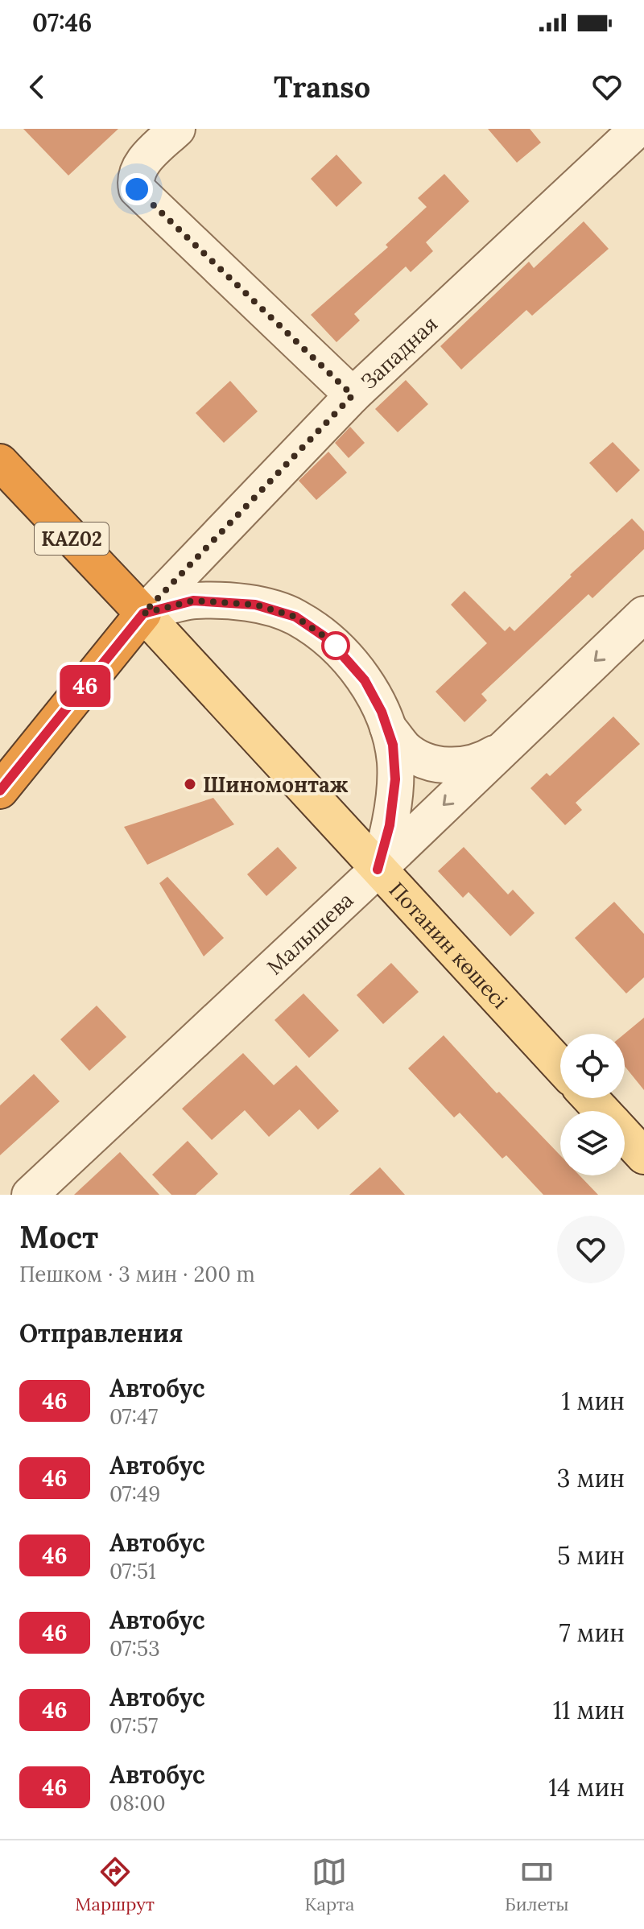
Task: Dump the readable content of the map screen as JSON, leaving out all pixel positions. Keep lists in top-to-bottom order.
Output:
{
  "streets": {
    "highway": ["KAZ02"],
    "main road": ["Потанин көшесі"],
    "street": ["Западная", "Малышева"]
  },
  "crossings": [
    ["Западная", "KAZ02"],
    ["Западная", "Потанин көшесі"],
    ["KAZ02", "Потанин көшесі"],
    ["Малышева", "Потанин көшесі"]
  ],
  "one_way": ["Малышева"],
  "places": ["Шиномонтаж"],
  "lines": ["bus line 46"],
  "page": {
    "status": "07:46",
    "header": "Transo",
    "on_map": "46",
    "heading": [
      ["Мост", "Пешком · 3 мин · 200 m"],
      "Отправления"
    ],
    "list": [
      {
        "mark": "46",
        "name": "Автобус",
        "note": "07:47",
        "value": "1 мин"
      },
      {
        "mark": "46",
        "name": "Автобус",
        "note": "07:49",
        "value": "3 мин"
      },
      {
        "mark": "46",
        "name": "Автобус",
        "note": "07:51",
        "value": "5 мин"
      },
      {
        "mark": "46",
        "name": "Автобус",
        "note": "07:53",
        "value": "7 мин"
      },
      {
        "mark": "46",
        "name": "Автобус",
        "note": "07:57",
        "value": "11 мин"
      },
      {
        "mark": "46",
        "name": "Автобус",
        "note": "08:00",
        "value": "14 мин"
      }
    ],
    "tabs": ["Маршрут", "Карта", "Билеты"]
  }
}
